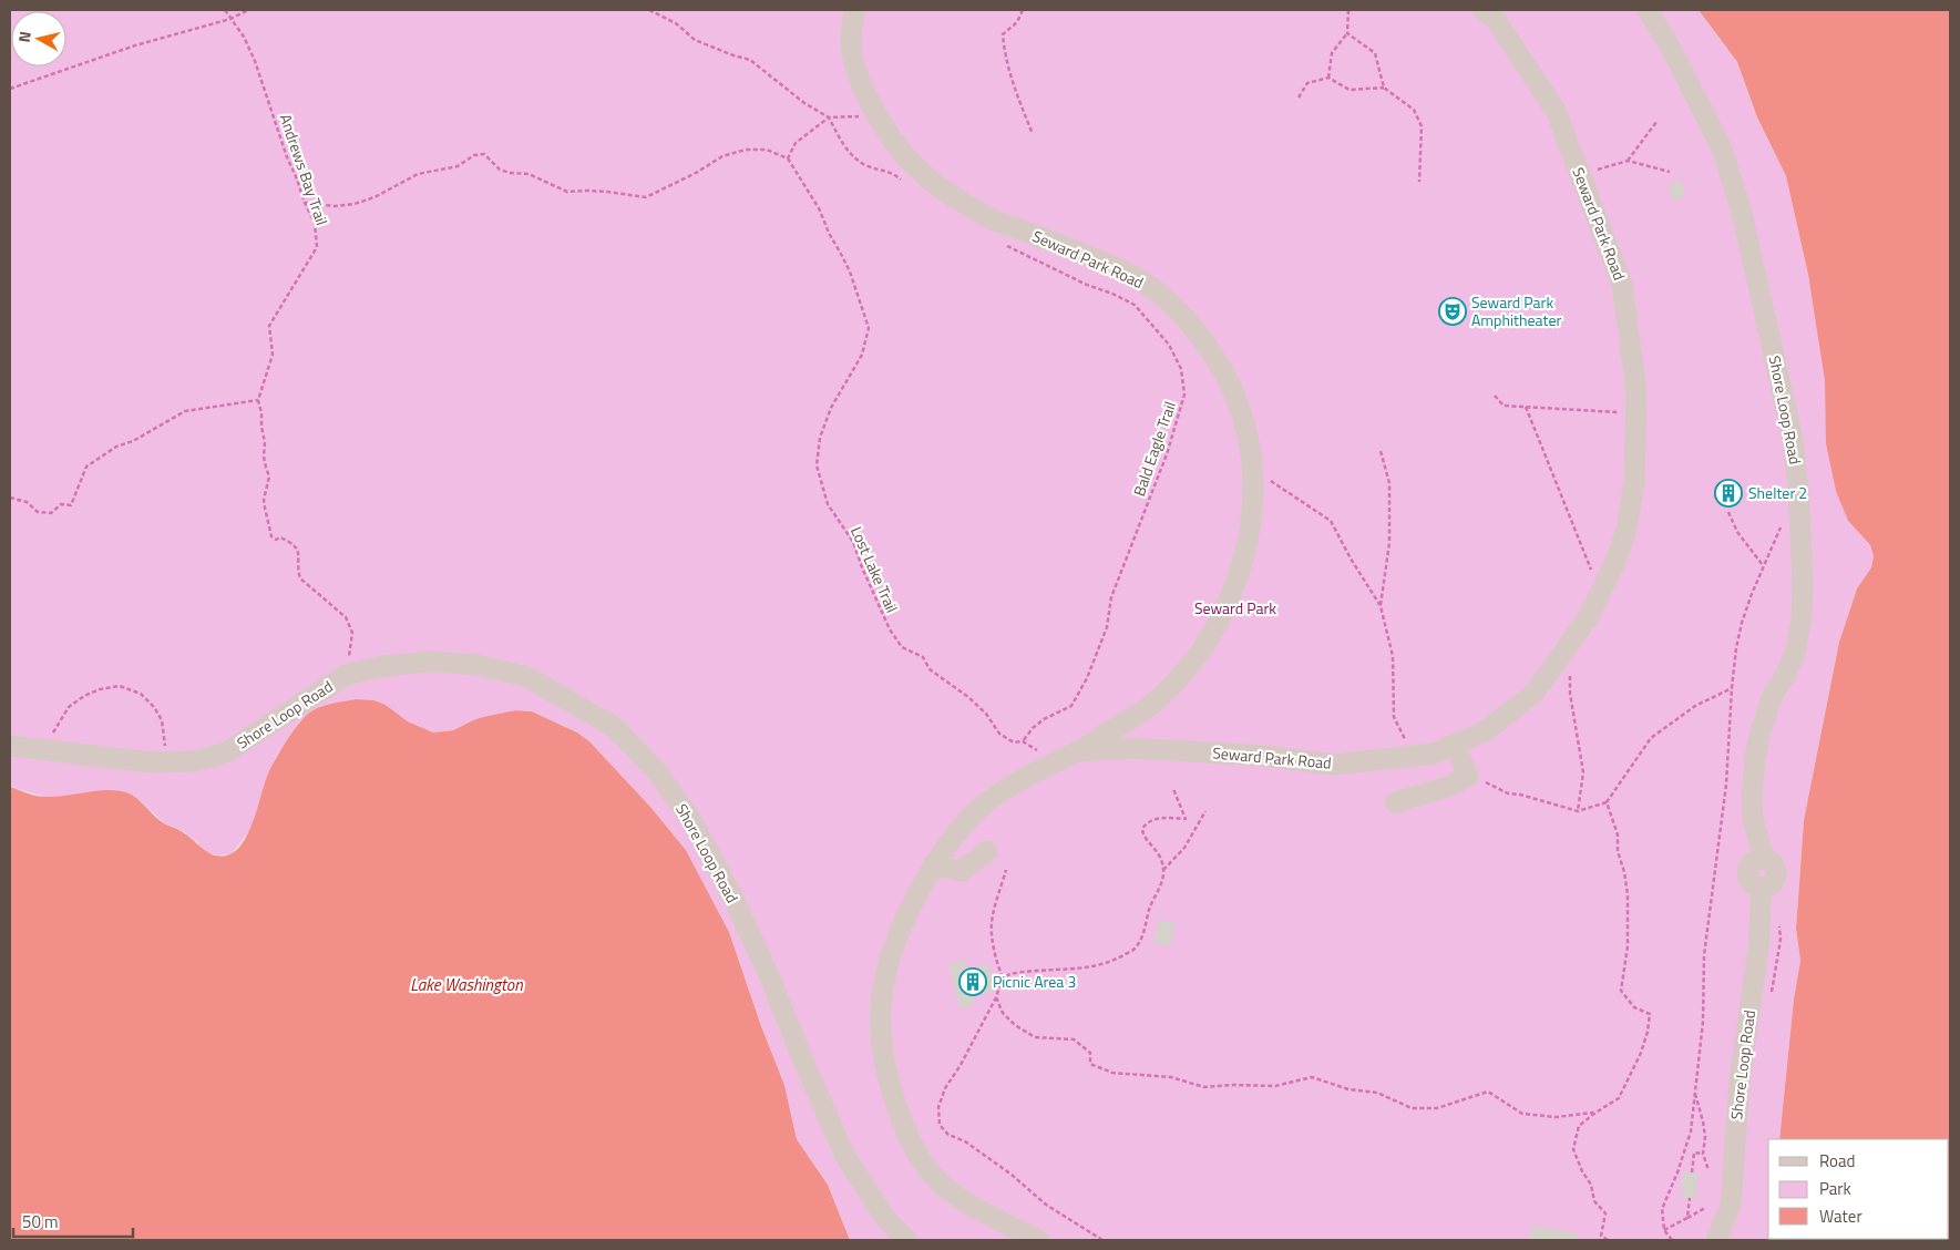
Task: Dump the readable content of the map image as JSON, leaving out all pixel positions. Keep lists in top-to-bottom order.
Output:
{
  "streets": {
    "street": ["Seward Park Road", "Shore Loop Road"],
    "path": ["Andrews Bay Trail", "Bald Eagle Trail", "Lost Lake Trail"]
  },
  "crossings": [
    ["Andrews Bay Trail", "Shore Loop Road"],
    ["Bald Eagle Trail", "Lost Lake Trail"]
  ],
  "water": ["Lake Washington"],
  "parks": ["Seward Park"],
  "places": {
    "theatre": ["Seward Park Amphitheater"],
    "building": ["Shelter 2", "Picnic Area 3"]
  },
  "legend": ["Road", "Park", "Water"],
  "scale_bar": "50 m",
  "north": "left"
}
